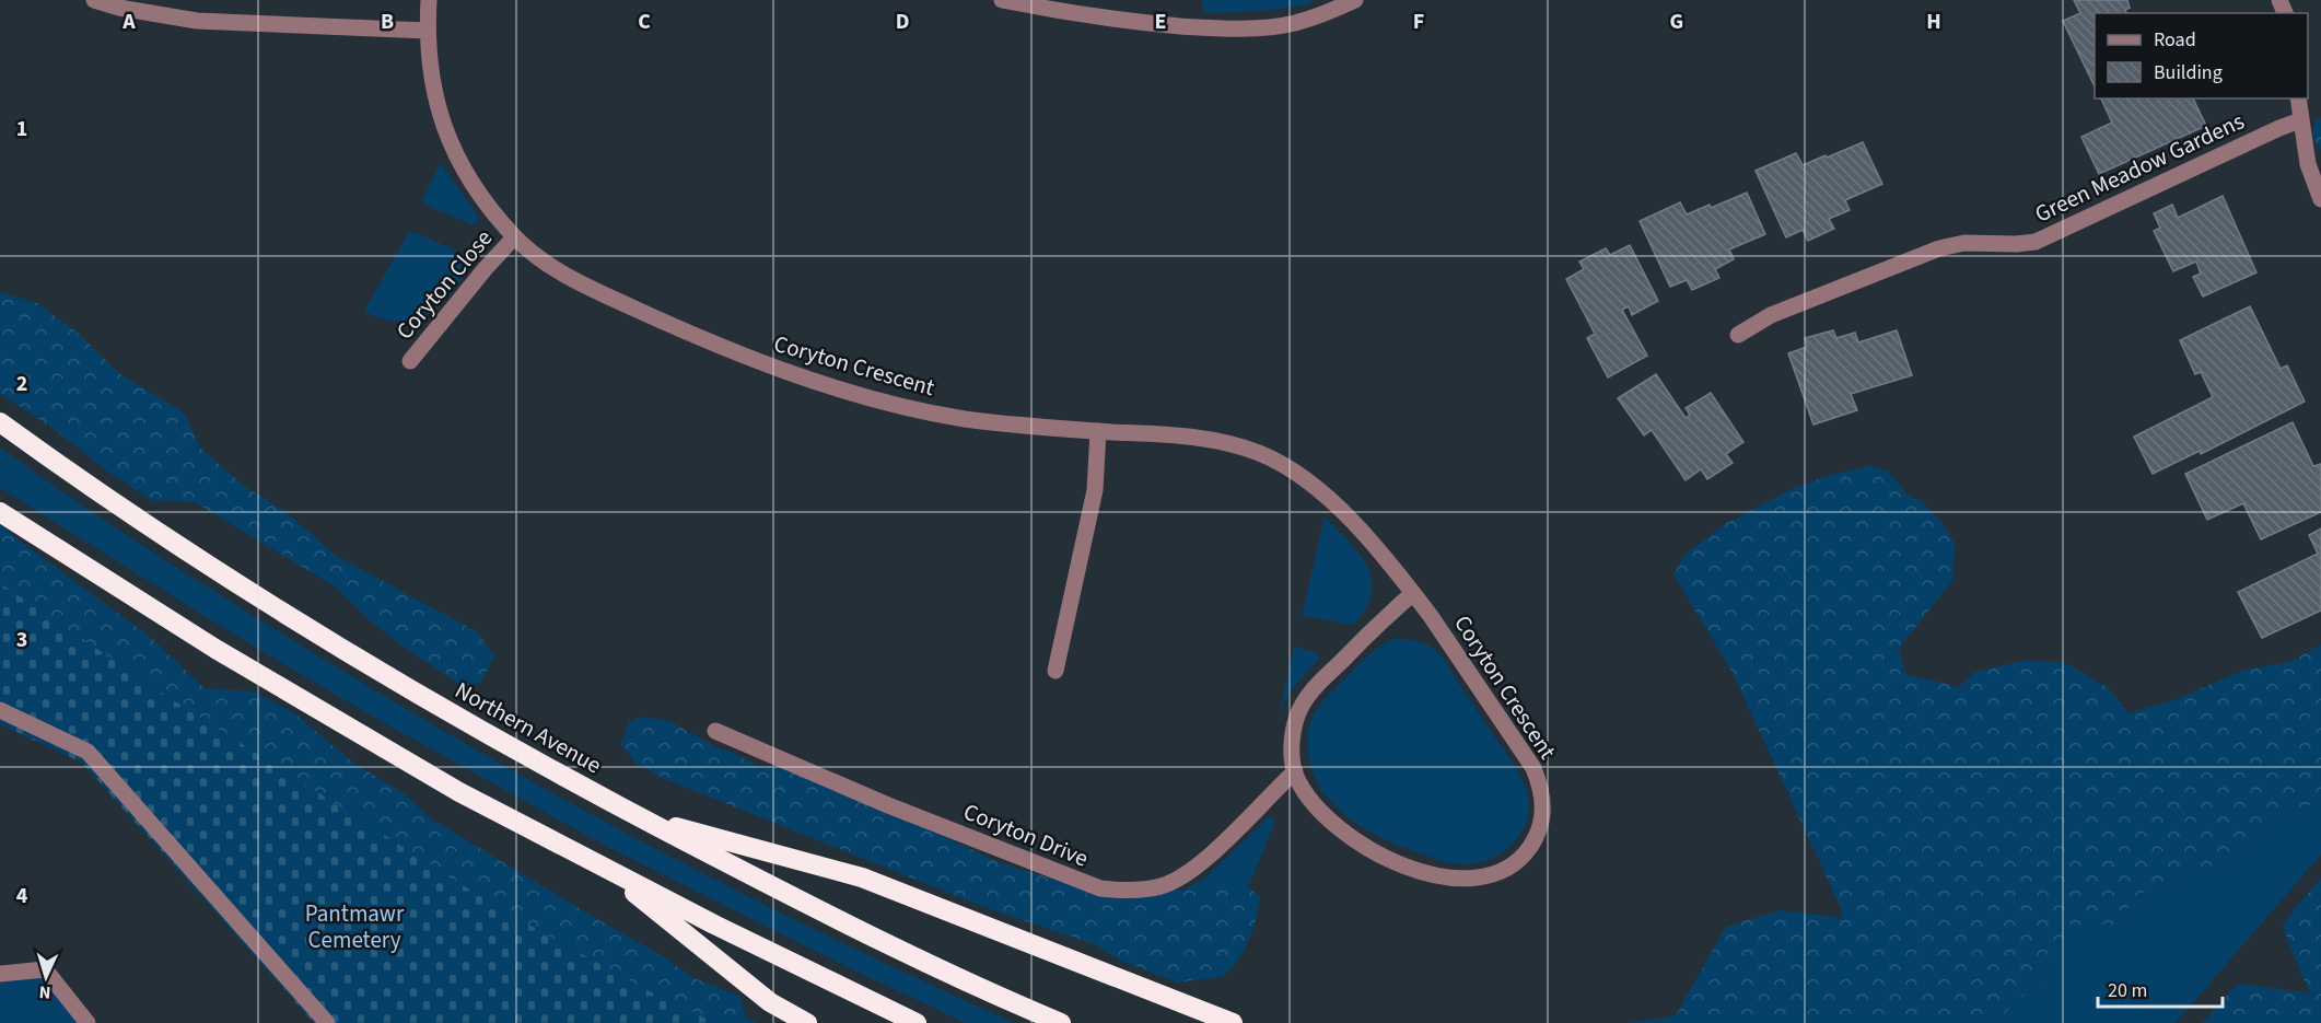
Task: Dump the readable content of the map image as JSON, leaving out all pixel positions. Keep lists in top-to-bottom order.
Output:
{
  "streets": {
    "highway": ["Northern Avenue"],
    "street": [
      "Green Meadow Gardens",
      "Coryton Close",
      "Coryton Crescent",
      "Coryton Drive"
    ]
  },
  "crossings": [
    ["Coryton Close", "Coryton Crescent"],
    ["Coryton Crescent", "Coryton Drive"]
  ],
  "parks": ["Pantmawr Cemetery"],
  "legend": ["Road", "Building"],
  "scale_bar": "20 m",
  "north": "bottom",
  "grid": {
    "columns": [
      "A",
      "B",
      "C",
      "D",
      "E",
      "F",
      "G",
      "H"
    ],
    "rows": [
      "1",
      "2",
      "3",
      "4"
    ]
  }
}
